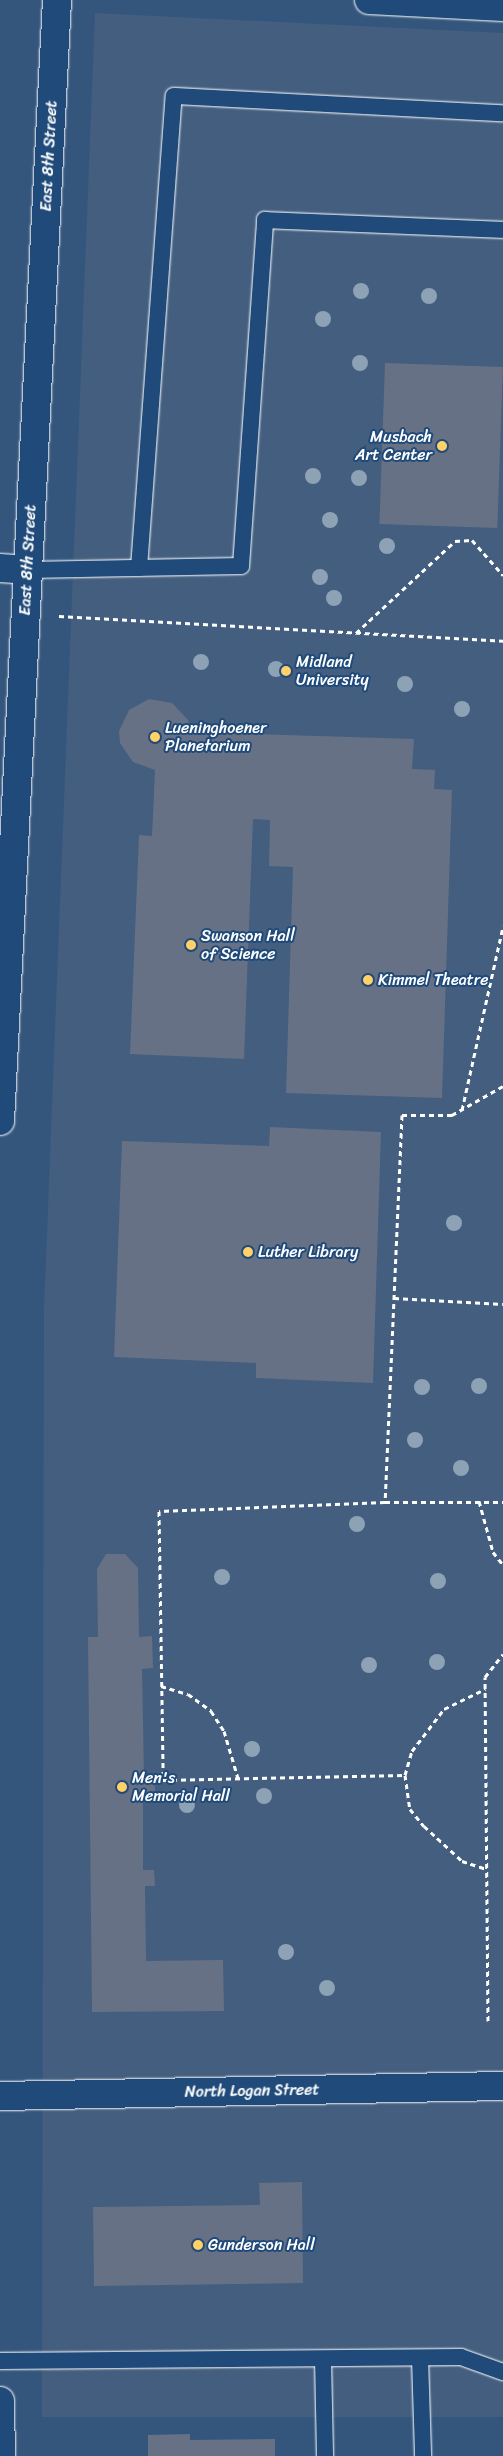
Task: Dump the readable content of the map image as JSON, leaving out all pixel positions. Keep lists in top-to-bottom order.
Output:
{
  "streets": {
    "street": ["East 8th Street", "North Logan Street"]
  },
  "places": [
    "Musbach Art Center",
    "Midland University",
    "Lueninghoener Planetarium",
    "Swanson Hall of Science",
    "Kimmel Theatre",
    "Luther Library",
    "Men's Memorial Hall",
    "Gunderson Hall"
  ]
}
